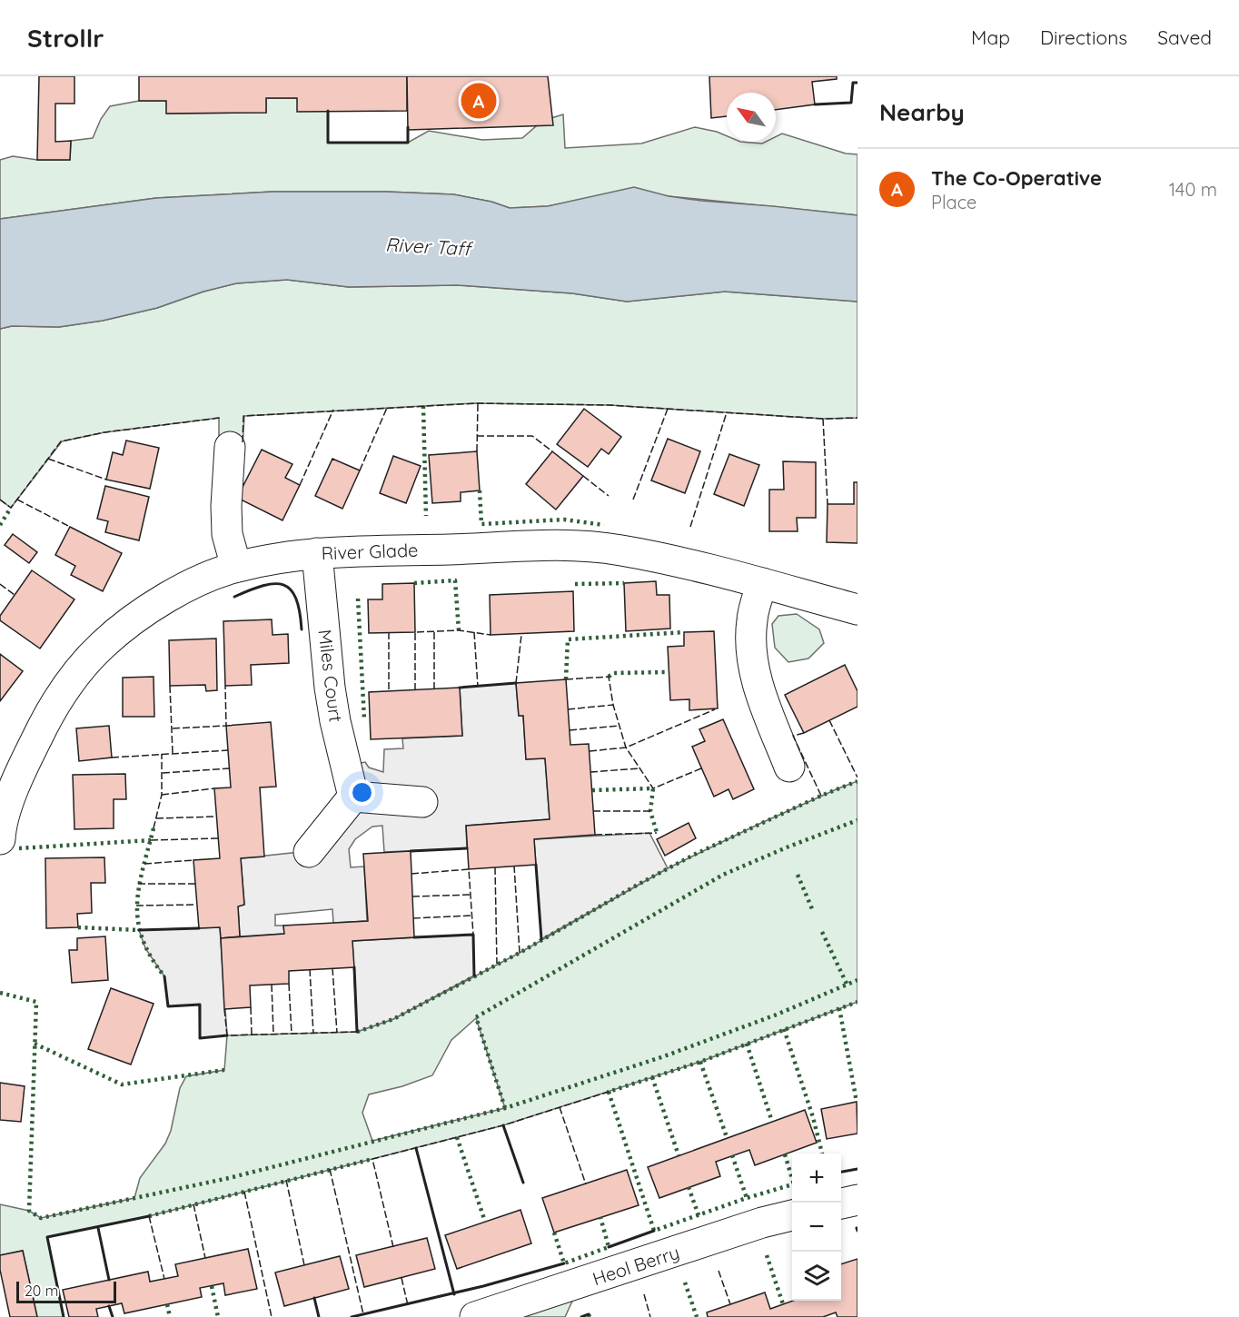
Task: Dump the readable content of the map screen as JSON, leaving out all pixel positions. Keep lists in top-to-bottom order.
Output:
{
  "streets": {
    "street": ["River Glade", "Miles Court", "Heol Berry"]
  },
  "crossings": [
    ["River Glade", "Miles Court"]
  ],
  "water": ["River Taff"],
  "scale_bar": "20 m",
  "north": "top left",
  "page": {
    "header": "Strollr",
    "nav": ["Map", "Directions", "Saved"],
    "heading": "Nearby",
    "pins": "A",
    "list": [
      {
        "mark": "A",
        "name": "The Co-Operative",
        "note": "Place",
        "value": "140 m"
      }
    ],
    "map_buttons": ["+", "−"],
    "scale": "20 m"
  }
}
